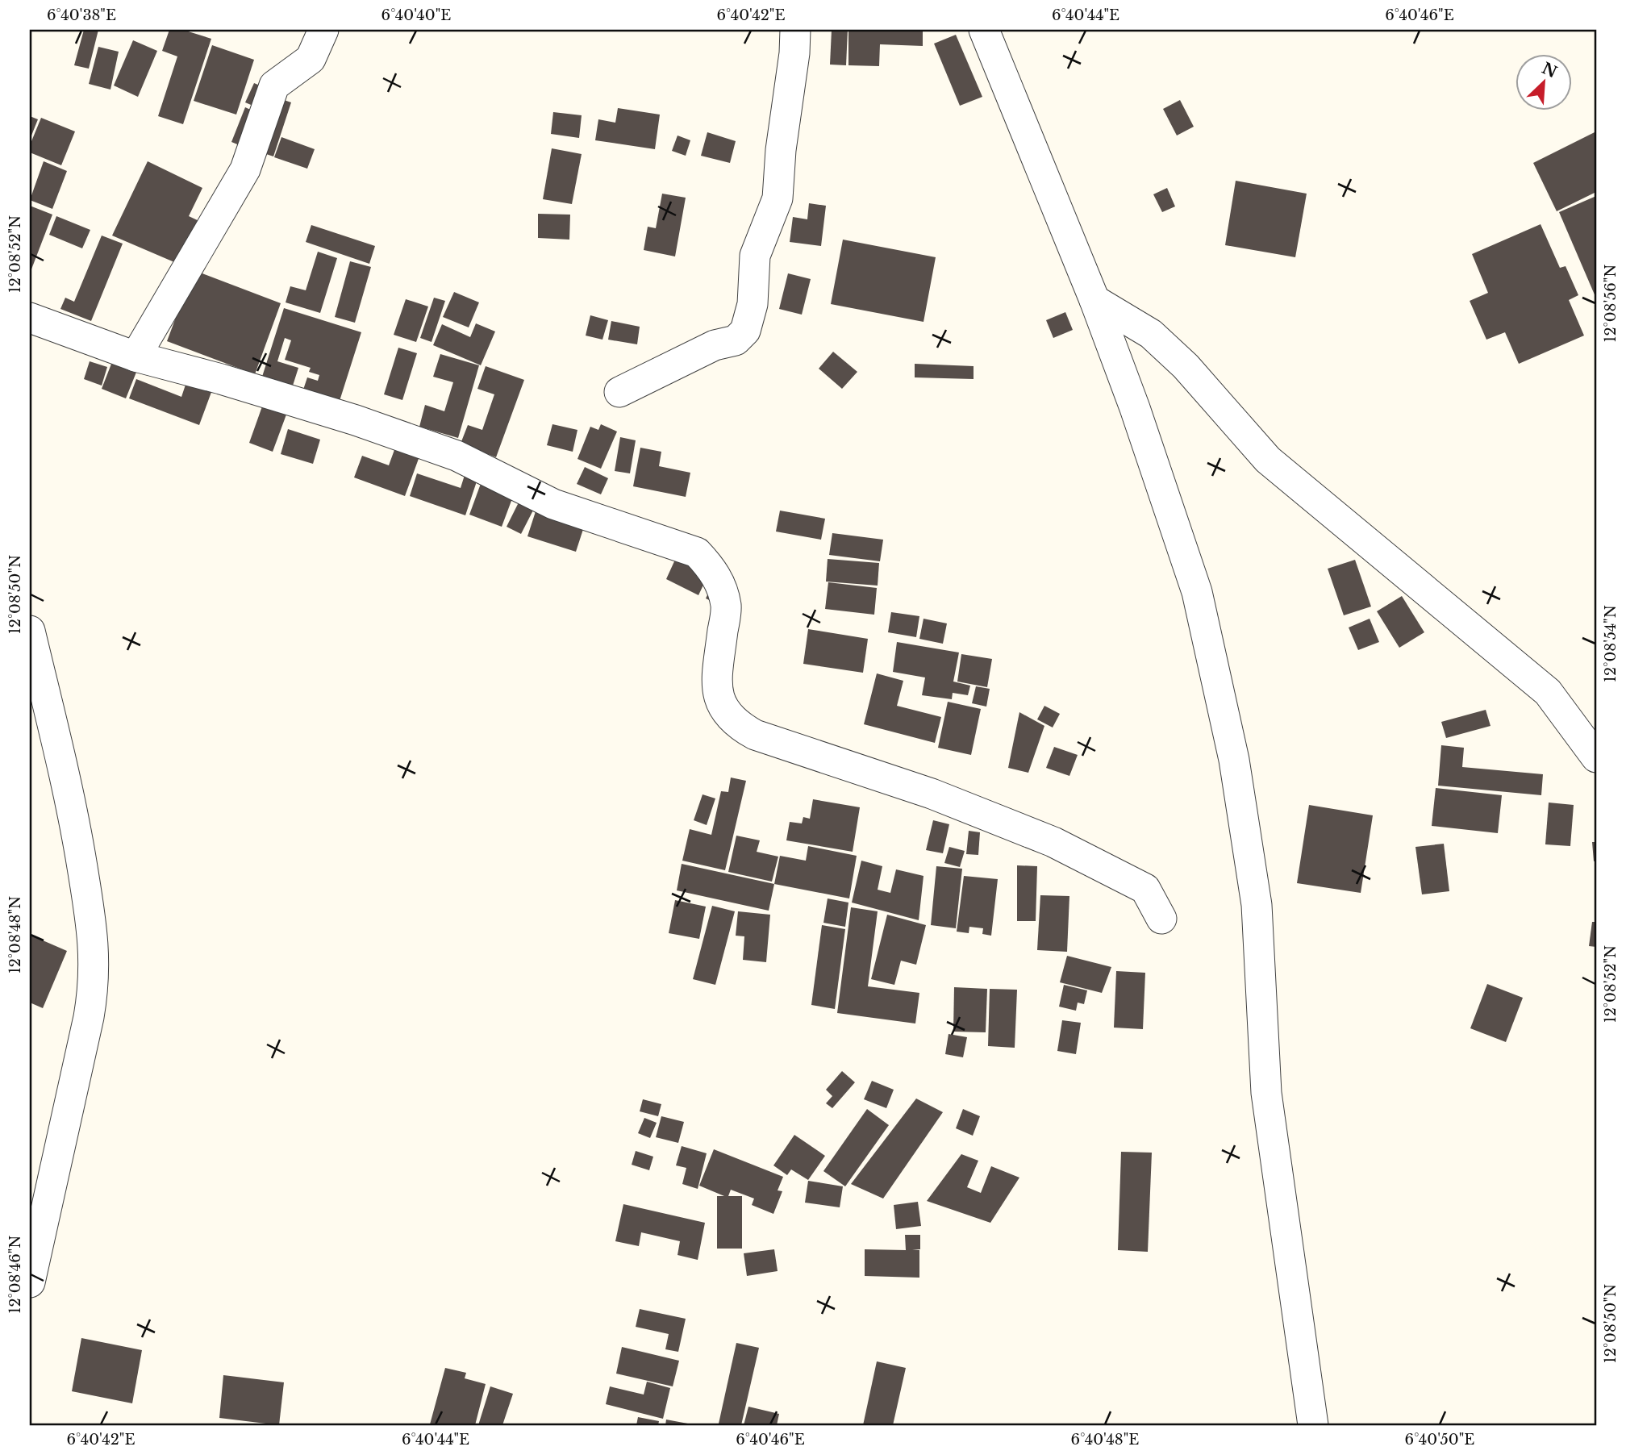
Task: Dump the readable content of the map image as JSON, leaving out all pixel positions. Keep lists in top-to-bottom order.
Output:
{
  "north": "top right",
  "coordinates": [
    "6°40'38\"E",
    "6°40'40\"E",
    "6°40'42\"E",
    "6°40'44\"E",
    "6°40'46\"E",
    "12°08'52\"N",
    "12°08'56\"N",
    "12°08'50\"N",
    "12°08'54\"N",
    "12°08'48\"N",
    "12°08'46\"N",
    "6°40'48\"E",
    "6°40'50\"E"
  ]
}
